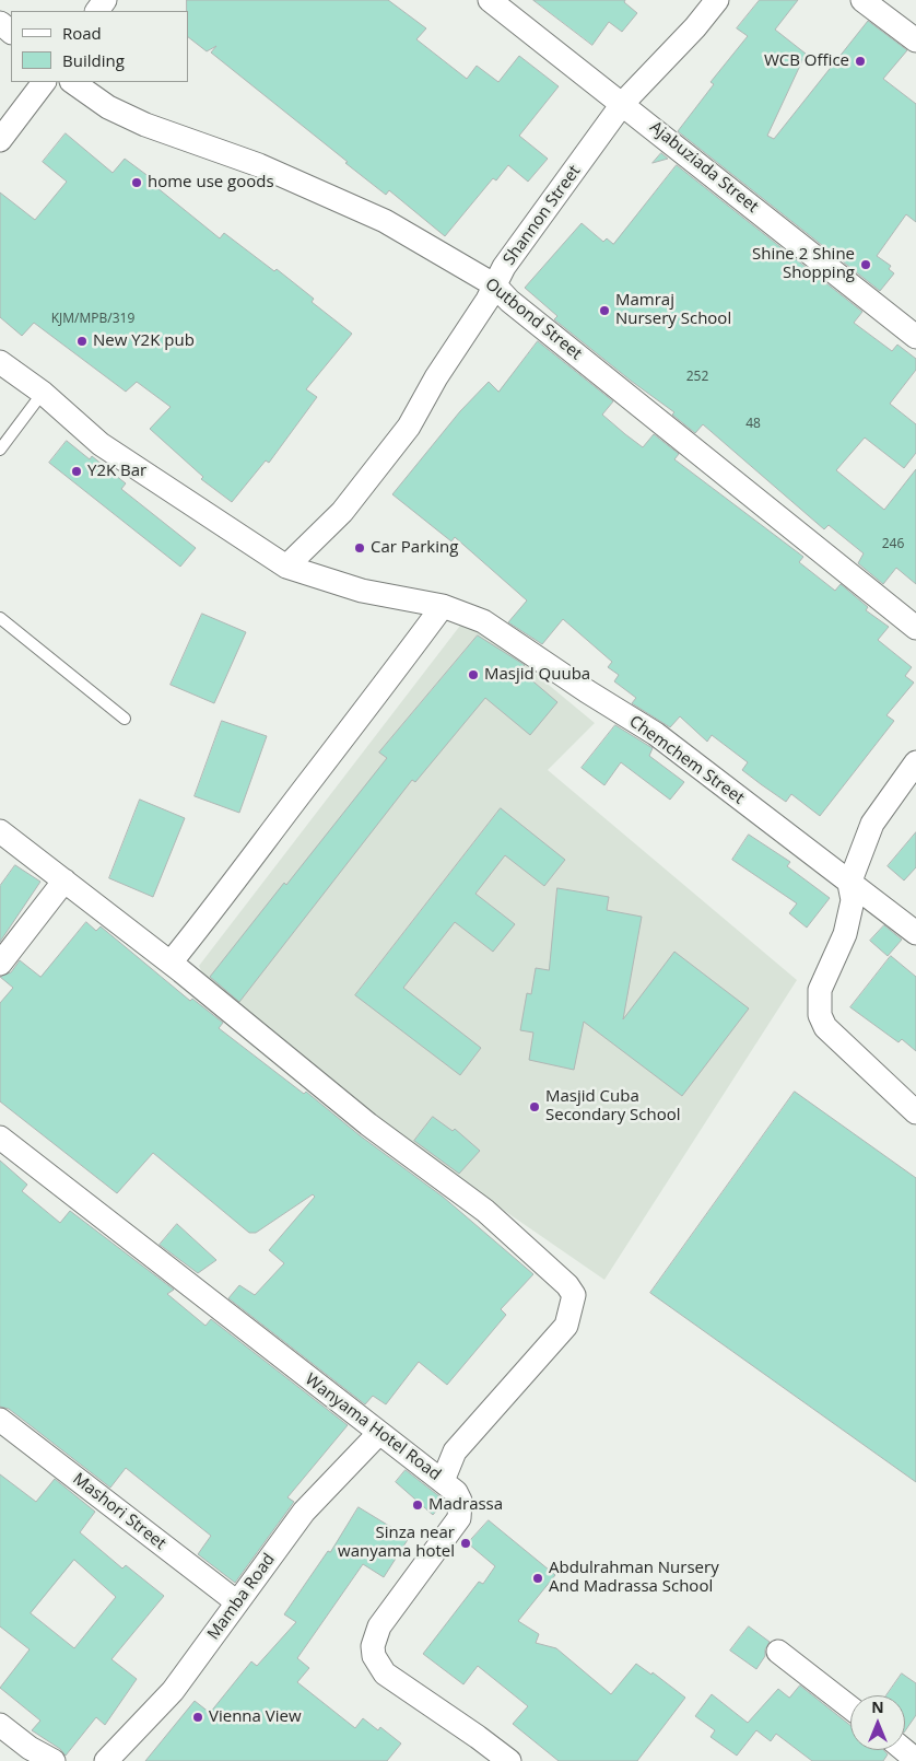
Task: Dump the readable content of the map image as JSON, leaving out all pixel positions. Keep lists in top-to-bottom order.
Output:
{
  "streets": {
    "street": [
      "Ajabuziada Street",
      "Shannon Street",
      "Outbond Street",
      "Chemchem Street",
      "Wanyama Hotel Road",
      "Mashori Street",
      "Mamba Road"
    ]
  },
  "crossings": [
    ["Ajabuziada Street", "Shannon Street"],
    ["Shannon Street", "Outbond Street"],
    ["Shannon Street", "Chemchem Street"],
    ["Wanyama Hotel Road", "Mamba Road"],
    ["Mashori Street", "Mamba Road"]
  ],
  "places": [
    "WCB Office",
    "home use goods",
    "Shine 2 Shine Shopping",
    "Mamraj Nursery School",
    "New Y2K pub",
    "Y2K Bar",
    "Car Parking",
    "Masjid Quuba",
    "Masjid Cuba Secondary School",
    "Madrassa",
    "Sinza near wanyama hotel",
    "Abdulrahman Nursery And Madrassa School",
    "Vienna View"
  ],
  "house_numbers": [
    "KJM/MPB/319",
    "252",
    "48",
    "246"
  ],
  "legend": ["Road", "Building"],
  "north": "top"
}
